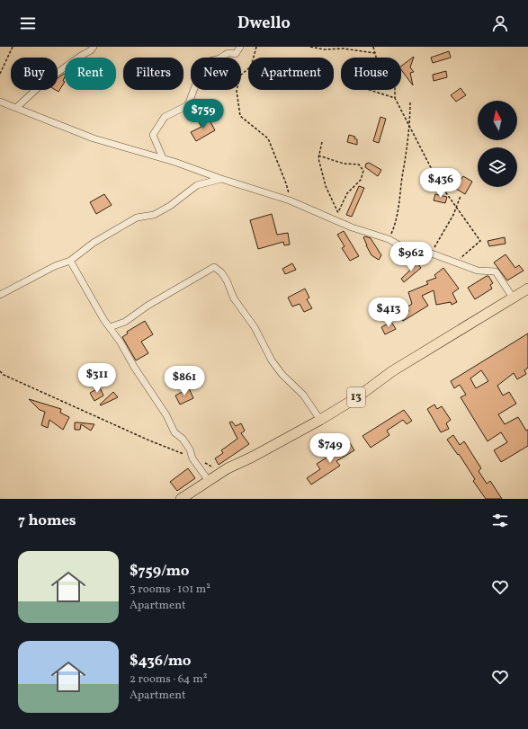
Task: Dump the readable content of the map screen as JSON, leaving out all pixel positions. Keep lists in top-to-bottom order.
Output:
{
  "streets": {
    "main road": ["13"]
  },
  "north": "top",
  "page": {
    "header": "Dwello",
    "chip": [
      "Buy",
      "Rent",
      "Filters",
      "New",
      "Apartment",
      "House"
    ],
    "price": [
      "$759",
      "$436",
      "$962",
      "$413",
      "$311",
      "$861",
      "$749"
    ],
    "heading": "7 homes",
    "list": [
      {
        "name": "$759/mo",
        "note": "3 rooms · 101 m² · Apartment"
      },
      {
        "name": "$436/mo",
        "note": "2 rooms · 64 m² · Apartment"
      }
    ]
  }
}
